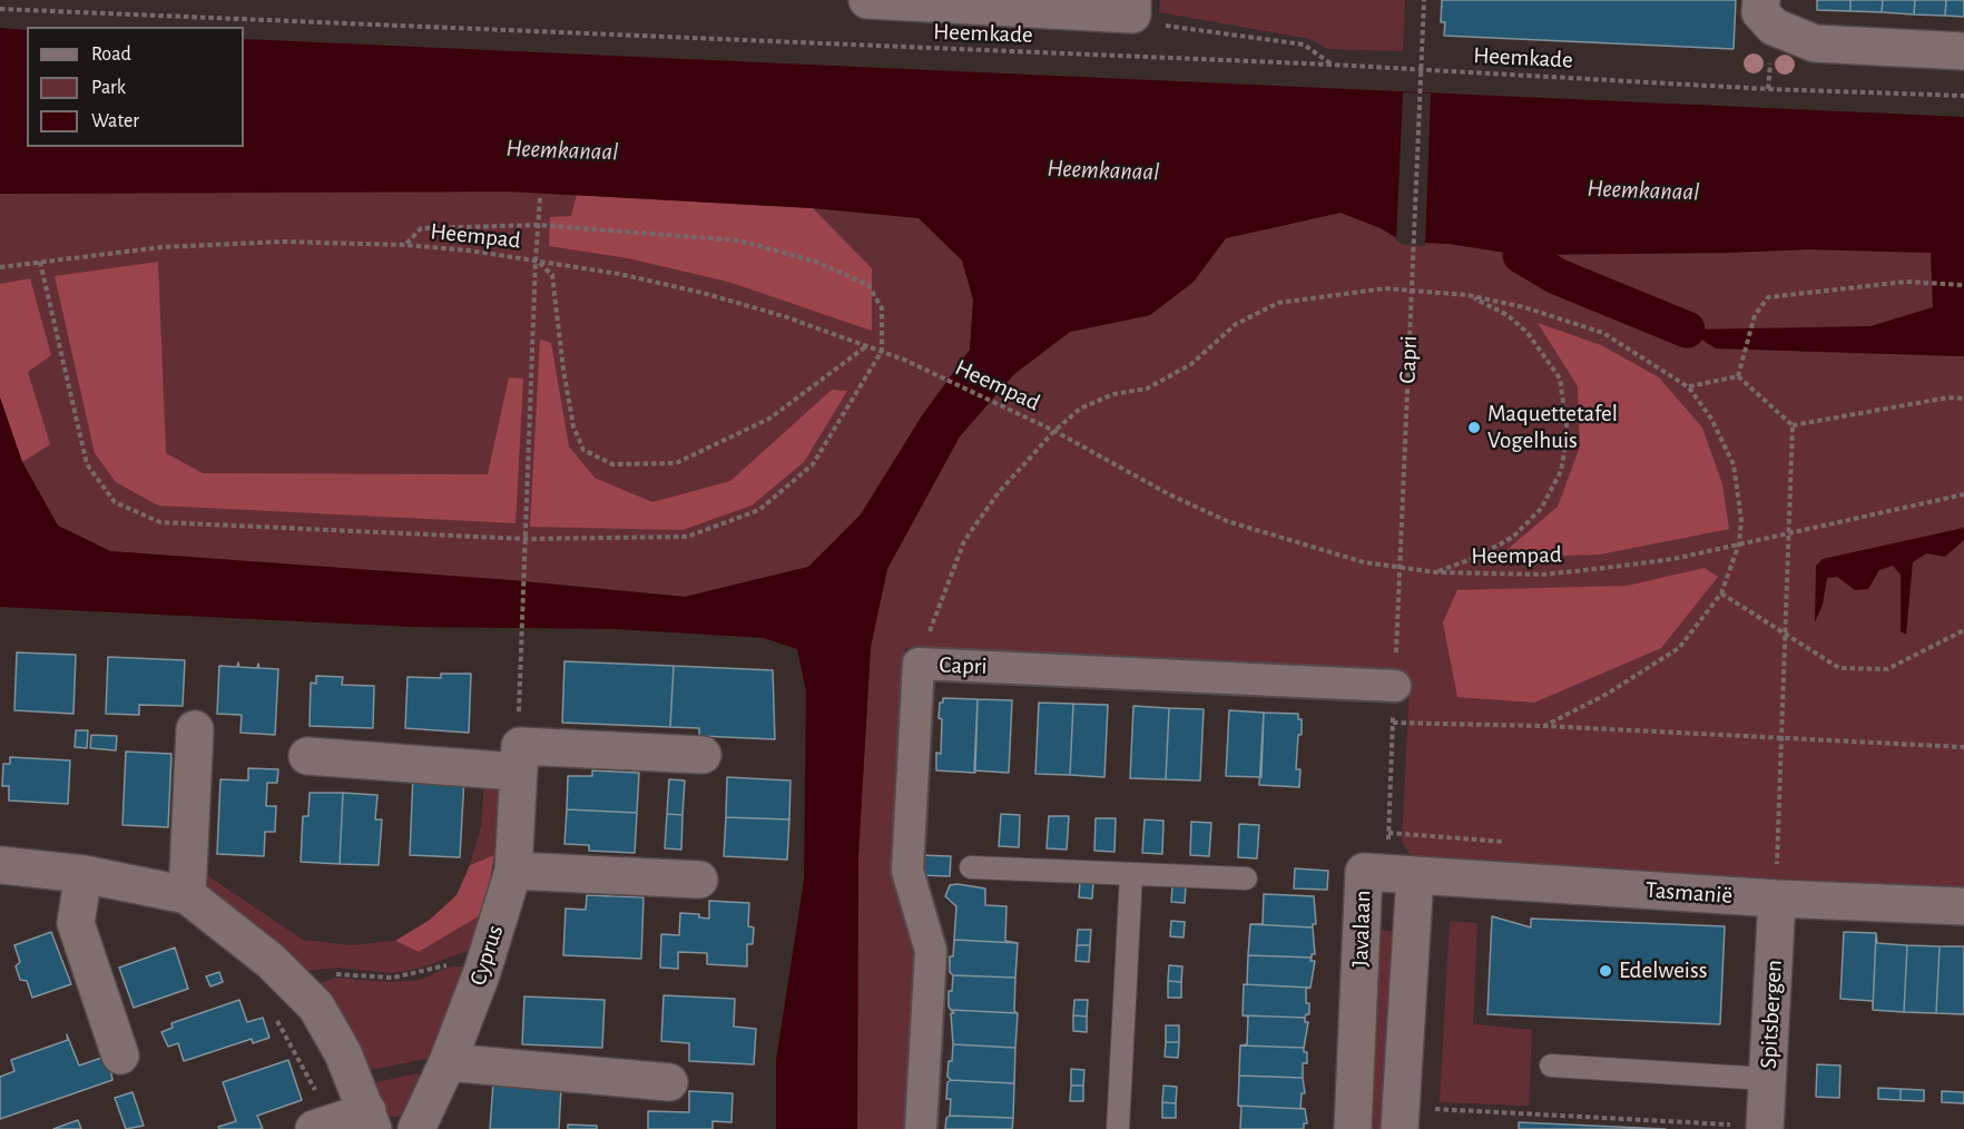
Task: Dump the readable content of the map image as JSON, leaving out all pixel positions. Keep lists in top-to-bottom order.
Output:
{
  "streets": {
    "street": [
      "Capri",
      "Tasmanië",
      "Javalaan",
      "Cyprus",
      "Spitsbergen"
    ],
    "path": ["Heemkade", "Heempad"]
  },
  "crossings": [
    ["Heemkade", "Capri"],
    ["Heempad", "Capri"],
    ["Tasmanië", "Javalaan"],
    ["Tasmanië", "Spitsbergen"]
  ],
  "water": ["Heemkanaal"],
  "places": ["Maquettetafel Vogelhuis", "Edelweiss"],
  "legend": ["Road", "Park", "Water"]
}
